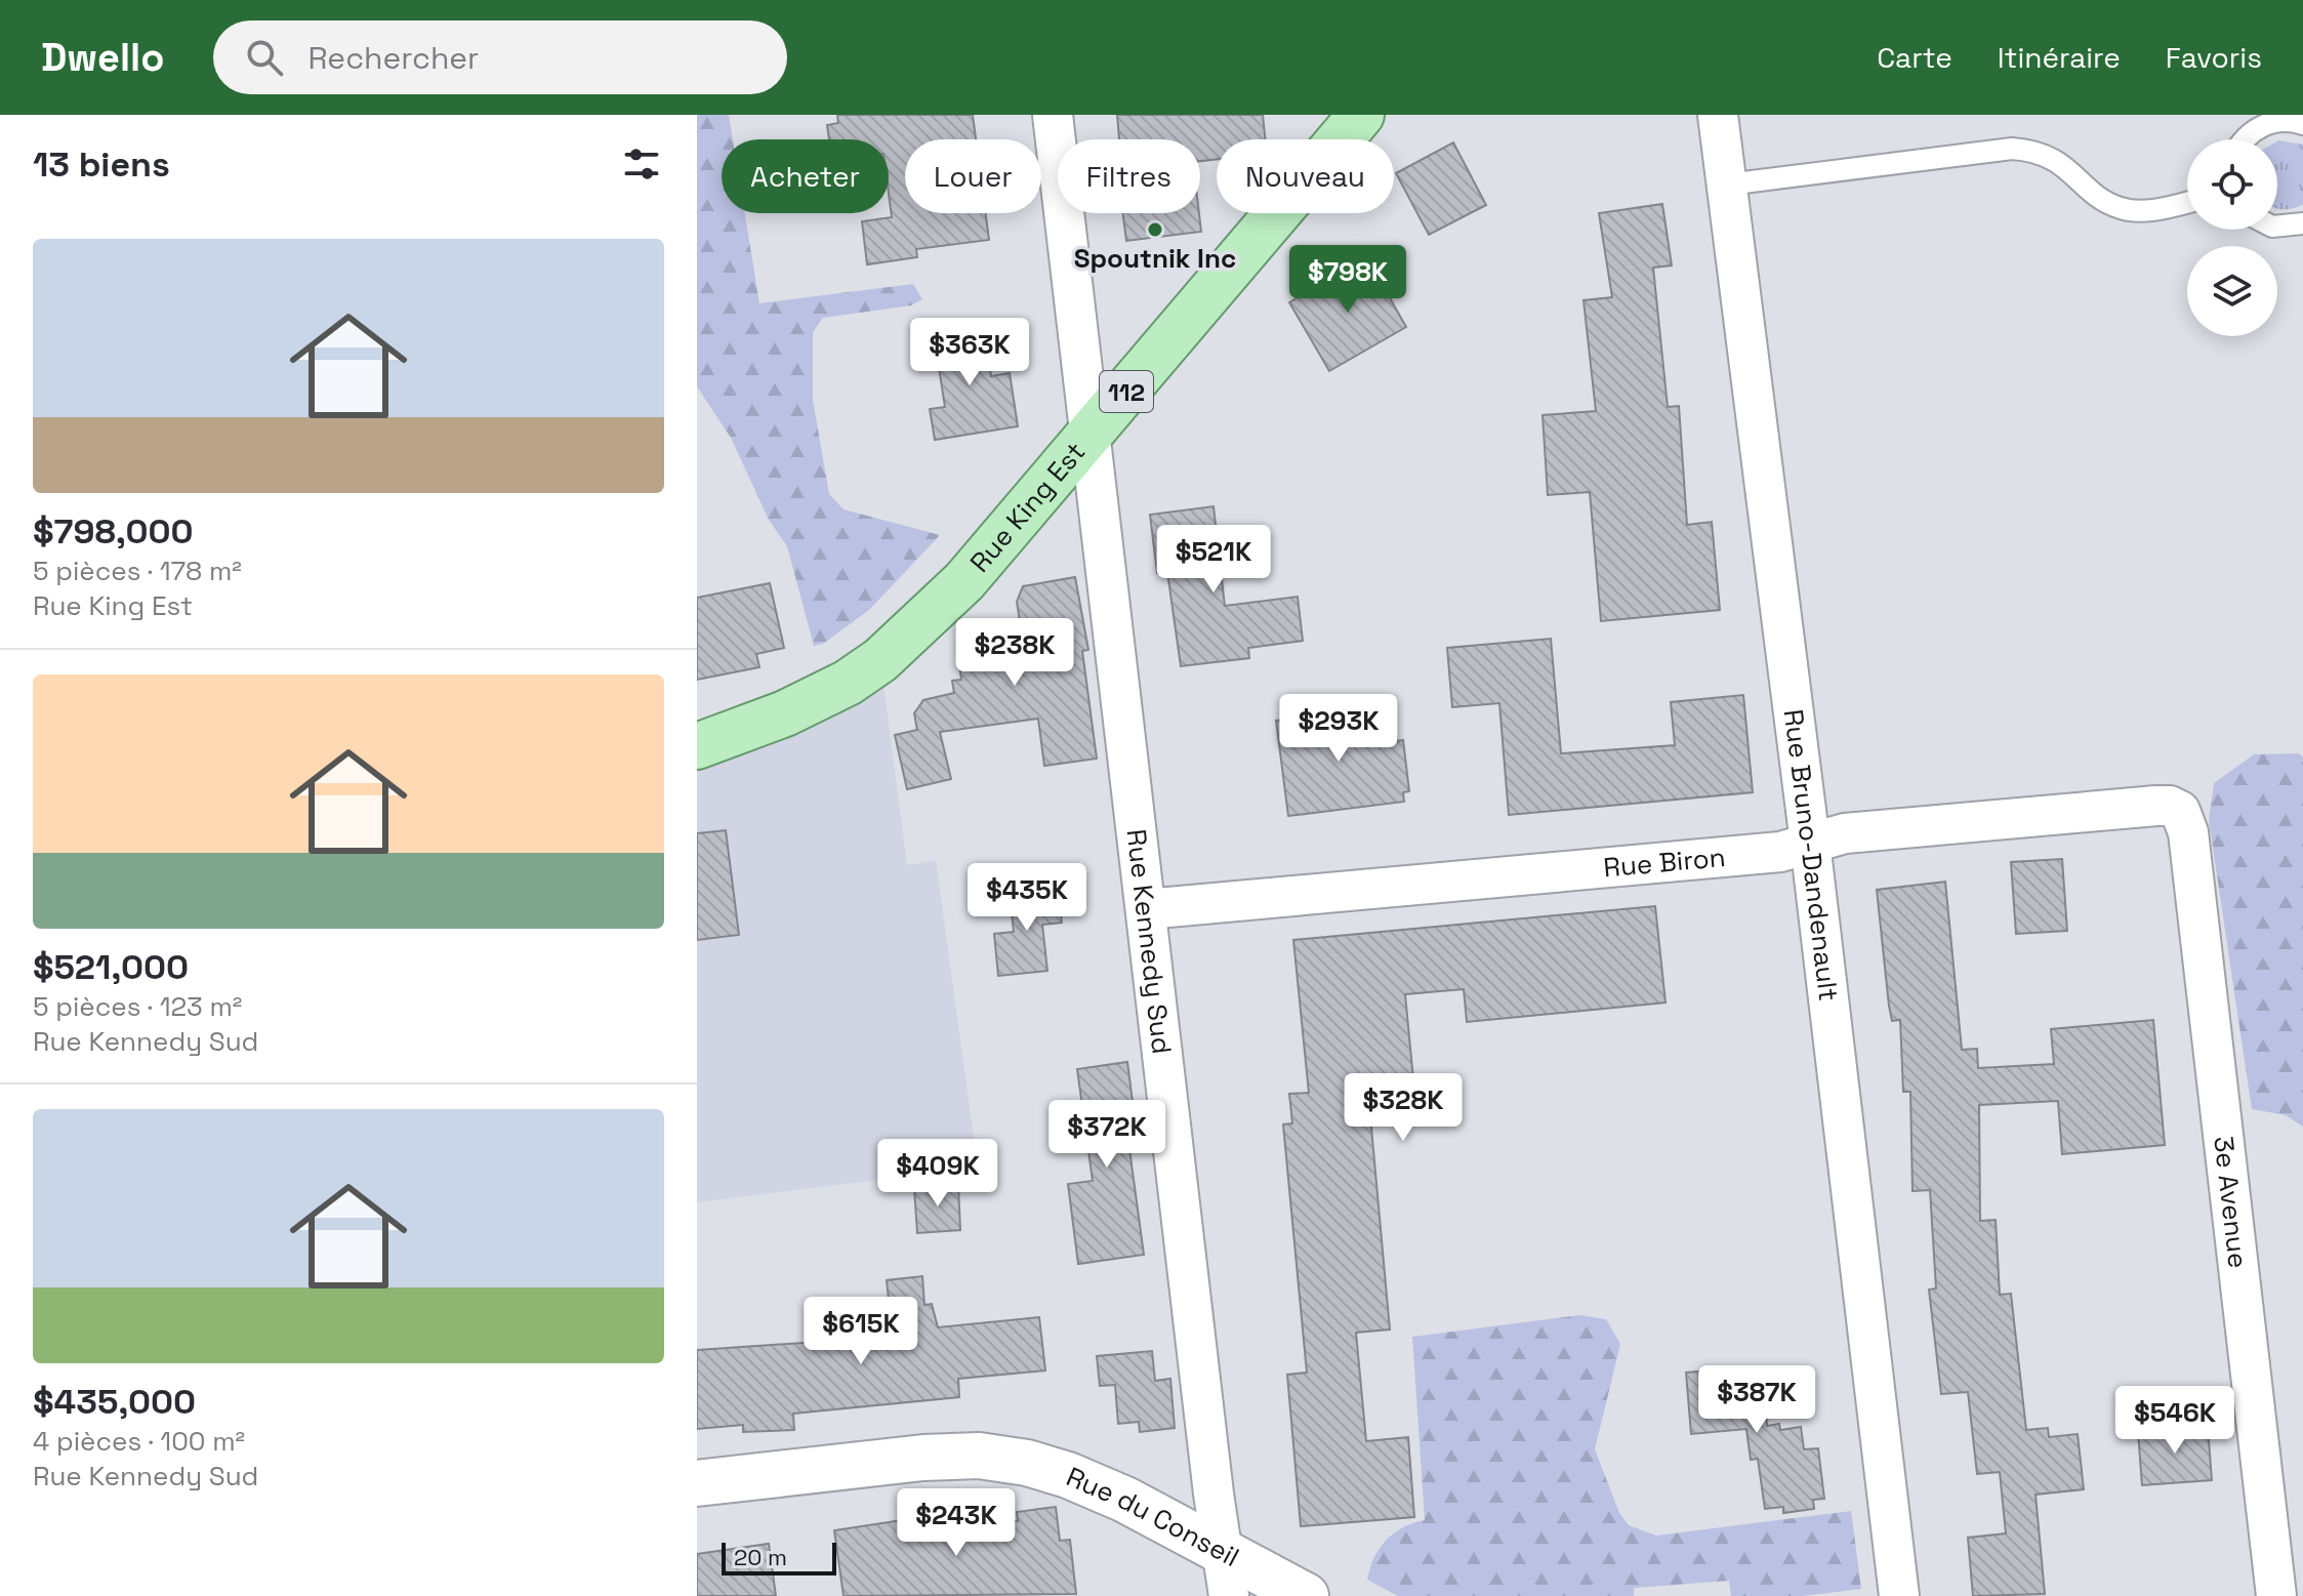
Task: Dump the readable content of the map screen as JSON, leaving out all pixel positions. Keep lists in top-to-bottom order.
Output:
{
  "streets": {
    "main road": ["112", "Rue King Est"],
    "street": [
      "Rue Bruno-Dandenault",
      "Rue Biron",
      "Rue Kennedy Sud",
      "3e Avenue",
      "Rue du Conseil"
    ]
  },
  "crossings": [
    ["Rue King Est", "Rue Kennedy Sud"],
    ["Rue Bruno-Dandenault", "Rue Biron"],
    ["Rue Biron", "Rue Kennedy Sud"],
    ["Rue Biron", "3e Avenue"],
    ["Rue Kennedy Sud", "Rue du Conseil"]
  ],
  "places": ["Spoutnik Inc"],
  "scale_bar": "20 m",
  "page": {
    "header": "Dwello",
    "search": "Rechercher",
    "nav": ["Carte", "Itinéraire", "Favoris"],
    "heading": "13 biens",
    "chip": [
      "Acheter",
      "Louer",
      "Filtres",
      "Nouveau"
    ],
    "list": [
      {
        "name": "$798,000",
        "note": "5 pièces · 178 m² · Rue King Est"
      },
      {
        "name": "$521,000",
        "note": "5 pièces · 123 m² · Rue Kennedy Sud"
      },
      {
        "name": "$435,000",
        "note": "4 pièces · 100 m² · Rue Kennedy Sud"
      }
    ],
    "price": [
      "$798K",
      "$363K",
      "$521K",
      "$238K",
      "$293K",
      "$435K",
      "$328K",
      "$372K",
      "$409K",
      "$615K",
      "$387K",
      "$546K",
      "$243K"
    ],
    "scale": "20 m"
  }
}
